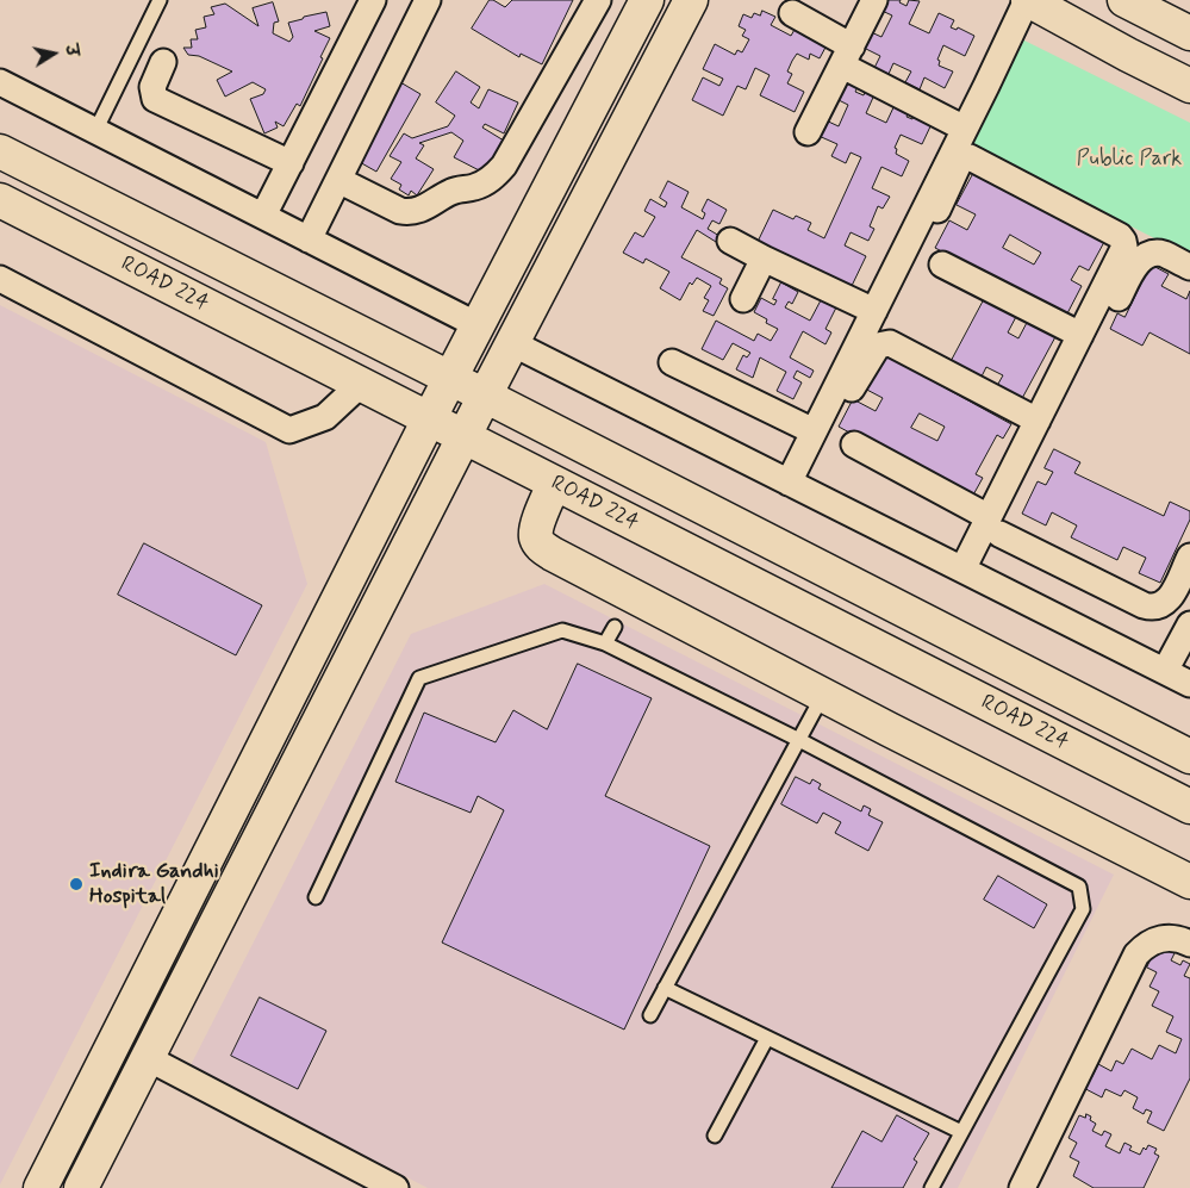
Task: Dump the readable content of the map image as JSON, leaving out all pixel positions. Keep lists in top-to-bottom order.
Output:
{
  "streets": {
    "street": ["ROAD 224"]
  },
  "parks": ["Public Park"],
  "places": ["Indira Gandhi Hospital"],
  "north": "right"
}
